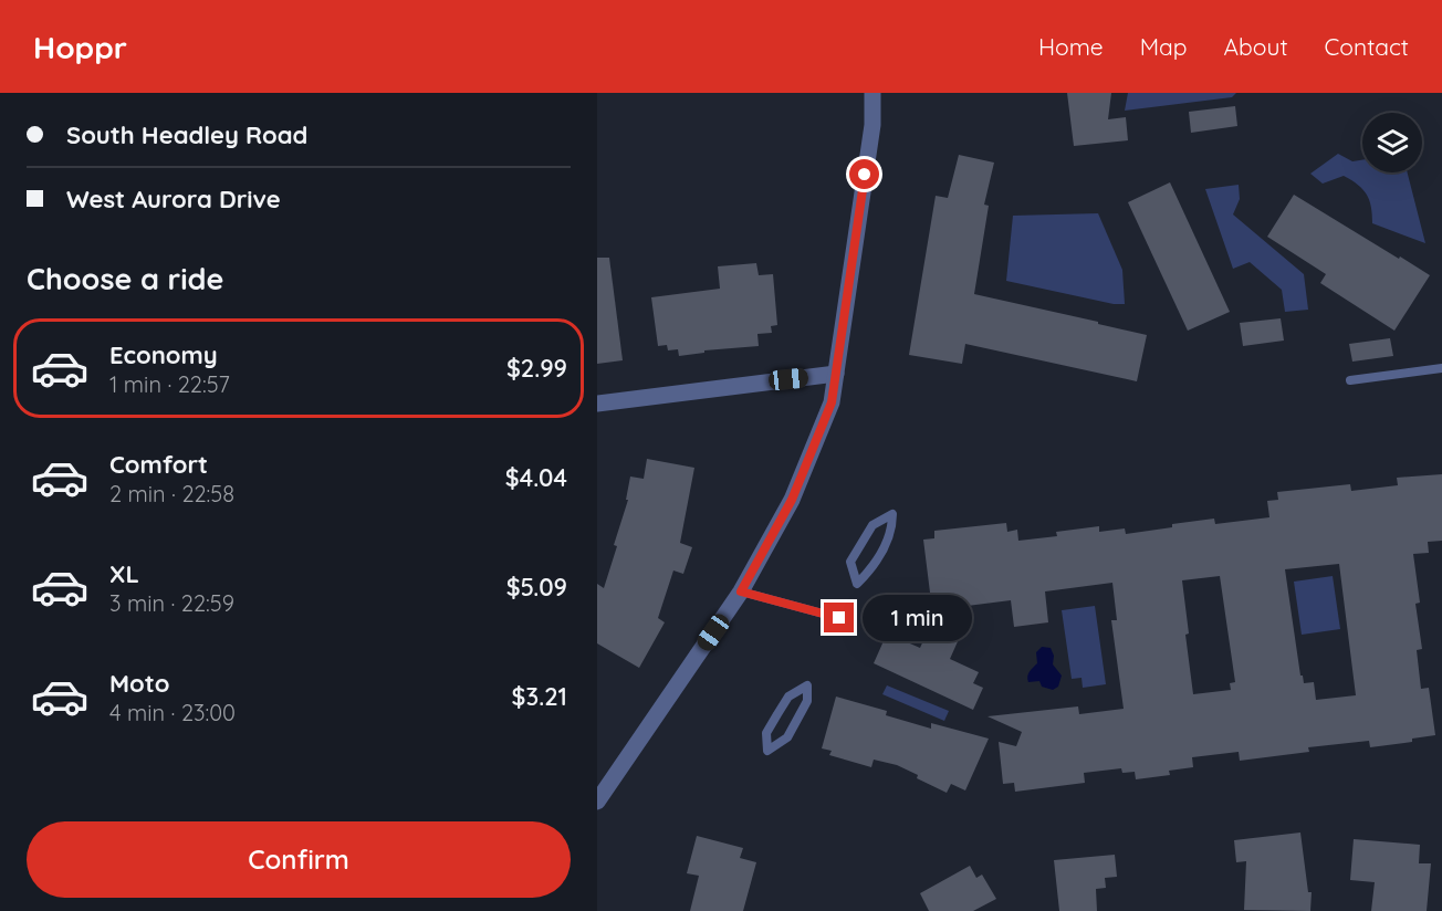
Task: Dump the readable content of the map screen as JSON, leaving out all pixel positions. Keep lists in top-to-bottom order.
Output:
{
  "page": {
    "header": "Hoppr",
    "nav": [
      "Home",
      "Map",
      "About",
      "Contact"
    ],
    "banner": ["South Headley Road", "West Aurora Drive"],
    "heading": "Choose a ride",
    "list": [
      {
        "name": "Economy",
        "note": "1 min · 22:57",
        "value": "$2.99"
      },
      {
        "name": "Comfort",
        "note": "2 min · 22:58",
        "value": "$4.04"
      },
      {
        "name": "XL",
        "note": "3 min · 22:59",
        "value": "$5.09"
      },
      {
        "name": "Moto",
        "note": "4 min · 23:00",
        "value": "$3.21"
      }
    ],
    "bubble": "1 min",
    "buttons": "Confirm"
  }
}
